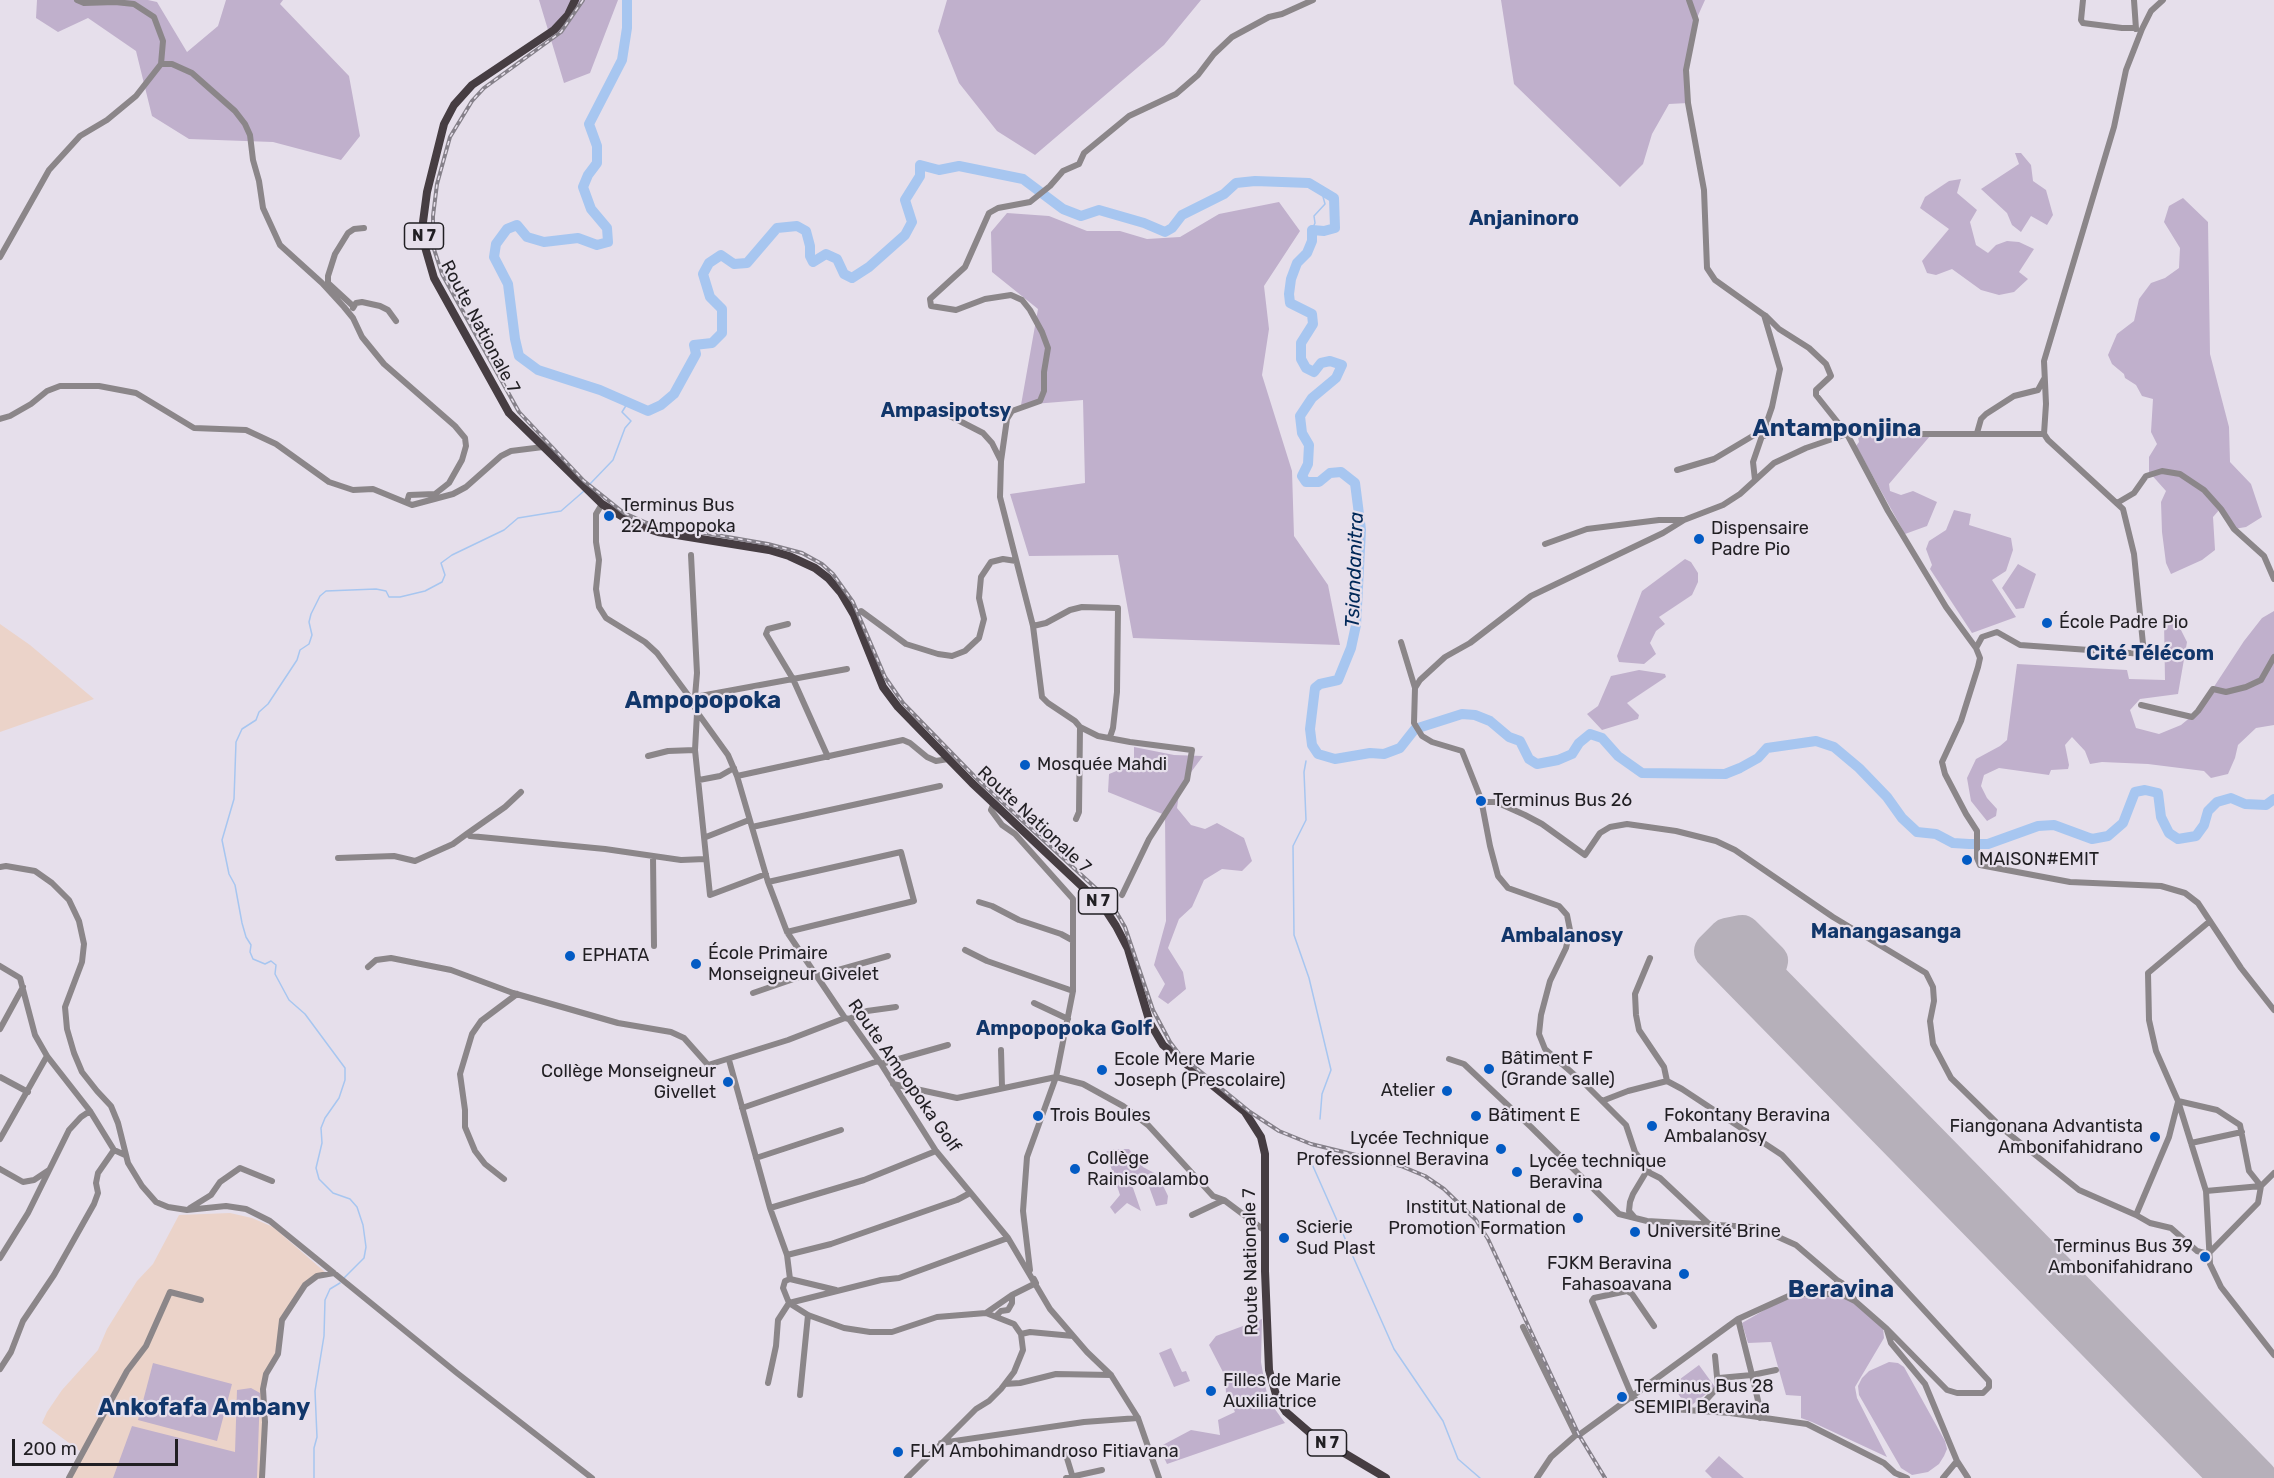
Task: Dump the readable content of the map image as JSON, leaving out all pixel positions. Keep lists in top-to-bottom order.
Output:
{
  "streets": {
    "main road": ["N 7", "Route Nationale 7"],
    "street": ["Route Ampopoka Golf"]
  },
  "crossings": [
    ["Route Nationale 7", "Route Ampopoka Golf"]
  ],
  "districts": [
    "Anjaninoro",
    "Ampasipotsy",
    "Antamponjina",
    "Cité Télécom",
    "Ampopopoka",
    "Manangasanga",
    "Ambalanosy",
    "Ampopopoka Golf",
    "Beravina",
    "Ankofafa Ambany"
  ],
  "water": ["Tsiandanitra"],
  "places": [
    "Terminus Bus 22 Ampopoka",
    "Dispensaire Padre Pio",
    "École Padre Pio",
    "Mosquée Mahdi",
    "Terminus Bus 26",
    "MAISON#EMIT",
    "EPHATA",
    "École Primaire Monseigneur Givelet",
    "Bâtiment F (Grande salle)",
    "Ecole Mere Marie Joseph (Prescolaire)",
    "Collège Monseigneur Givellet",
    "Atelier",
    "Trois Boules",
    "Bâtiment E",
    "Fokontany Beravina Ambalanosy",
    "Fiangonana Advantista Ambonifahidrano",
    "Lycée Technique Professionnel Beravina",
    "Collège Rainisoalambo",
    "Lycée technique Beravina",
    "Institut National de Promotion Formation",
    "Université Brine",
    "Scierie Sud Plast",
    "Terminus Bus 39 Ambonifahidrano",
    "FJKM Beravina Fahasoavana",
    "Filles de Marie Auxiliatrice",
    "Terminus Bus 28 SEMIPI Beravina",
    "FLM Ambohimandroso Fitiavana"
  ],
  "scale_bar": "200 m"
}
